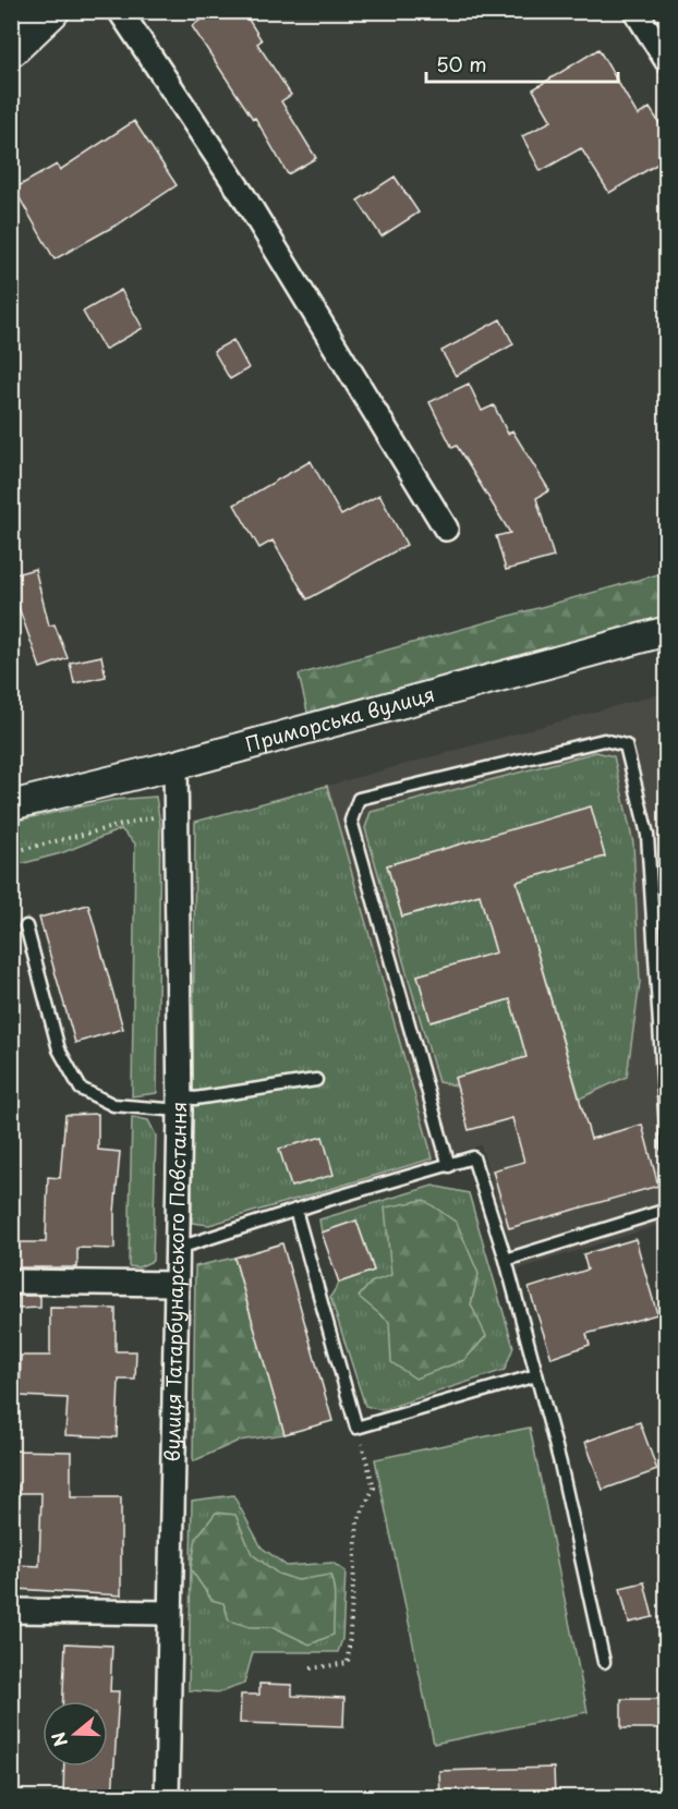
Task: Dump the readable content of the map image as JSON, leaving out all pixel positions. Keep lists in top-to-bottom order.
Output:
{
  "streets": {
    "street": ["Приморська вулиця", "вулиця Татарбунарського Повстання"]
  },
  "crossings": [
    ["Приморська вулиця", "вулиця Татарбунарського Повстання"]
  ],
  "scale_bar": "50 m",
  "north": "left"
}
